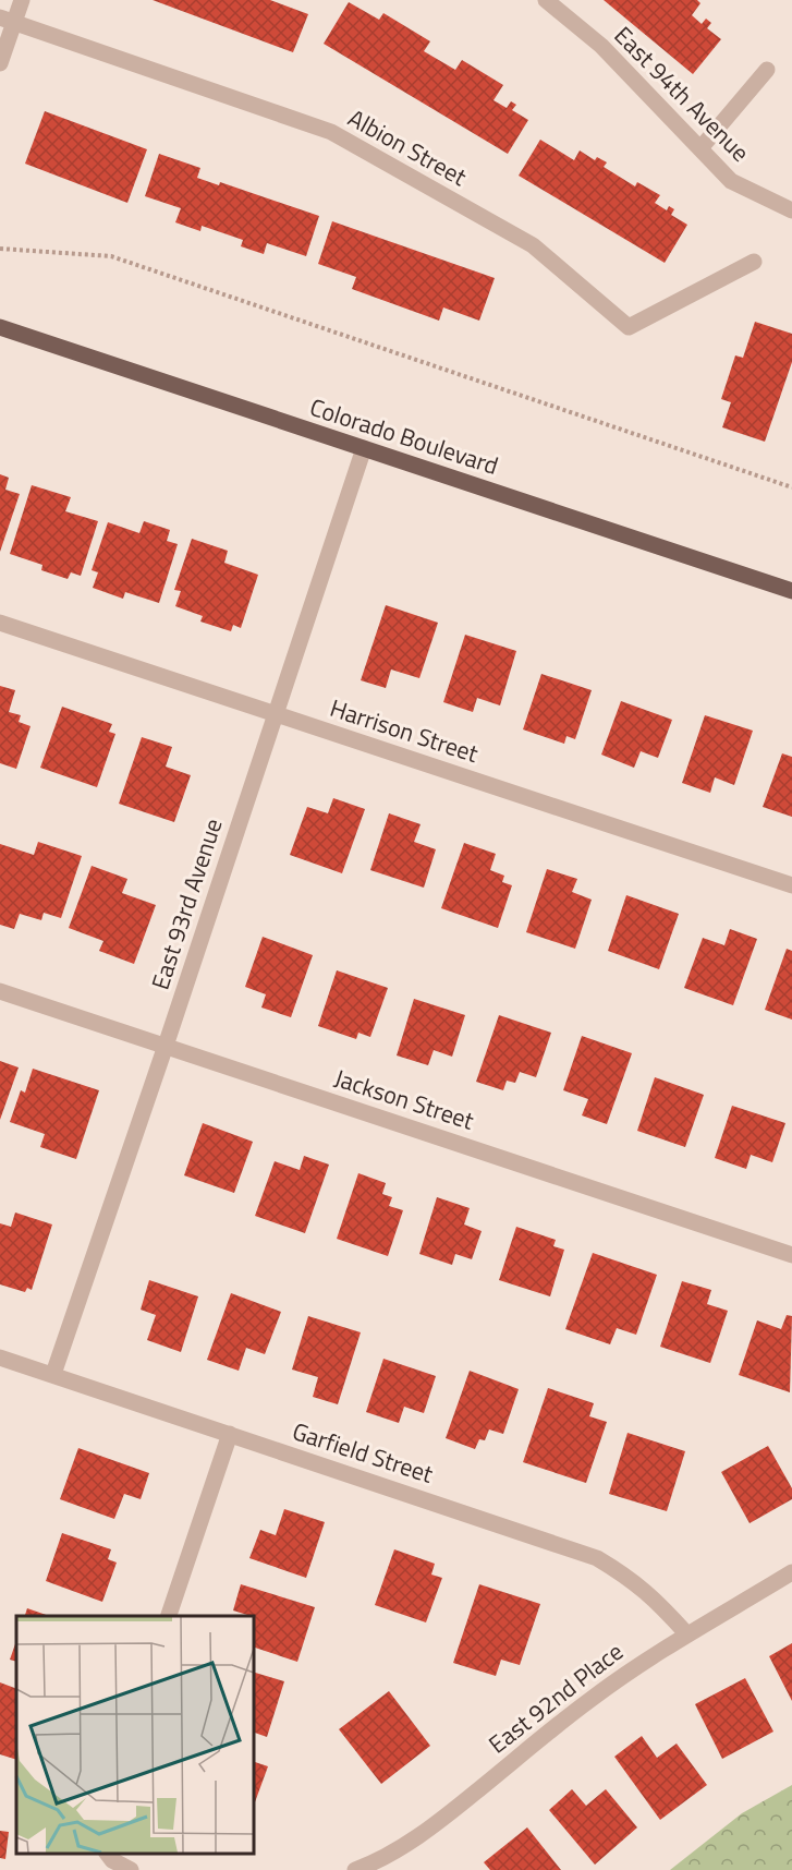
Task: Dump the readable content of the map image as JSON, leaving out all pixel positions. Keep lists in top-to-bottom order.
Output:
{
  "streets": {
    "main road": ["Colorado Boulevard"],
    "street": [
      "East 94th Avenue",
      "Albion Street",
      "Harrison Street",
      "East 93rd Avenue",
      "Jackson Street",
      "Garfield Street",
      "East 92nd Place"
    ]
  },
  "crossings": [
    ["Colorado Boulevard", "East 93rd Avenue"],
    ["Harrison Street", "East 93rd Avenue"],
    ["East 93rd Avenue", "Jackson Street"],
    ["East 93rd Avenue", "Garfield Street"],
    ["Garfield Street", "East 92nd Place"]
  ]
}
